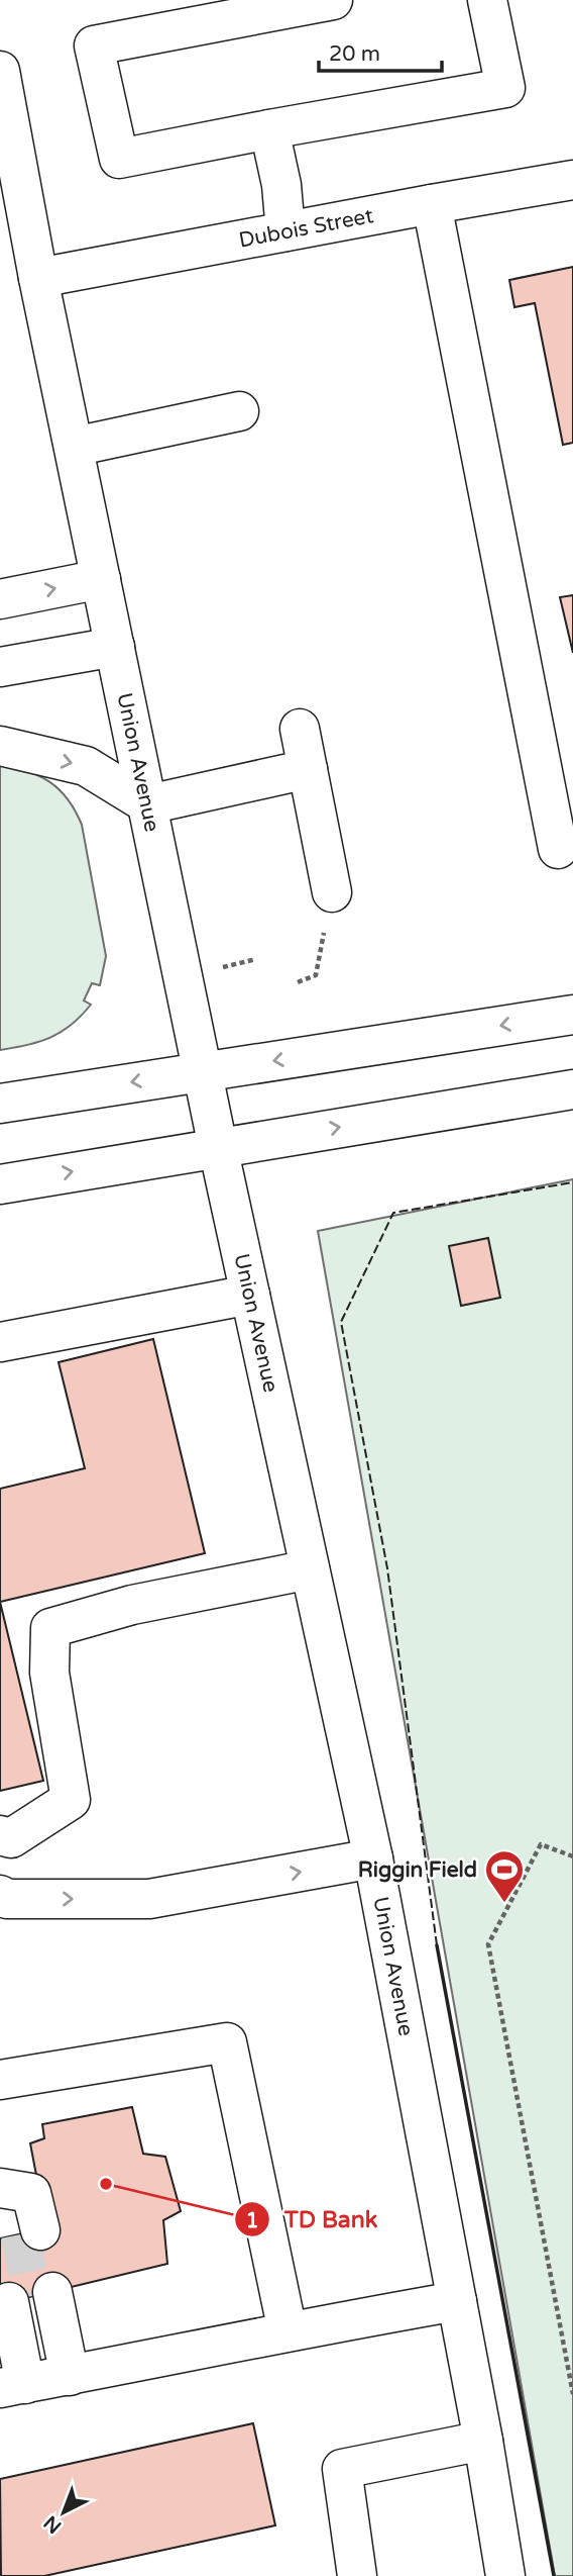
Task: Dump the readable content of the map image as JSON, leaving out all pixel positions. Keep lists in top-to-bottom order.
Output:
{
  "streets": {
    "main road": ["Dubois Street", "Union Avenue"]
  },
  "crossings": [
    ["Dubois Street", "Union Avenue"]
  ],
  "places": {
    "sports": ["Riggin Field"],
    "other": ["TD Bank"]
  },
  "scale_bar": "20 m",
  "north": "bottom left"
}
